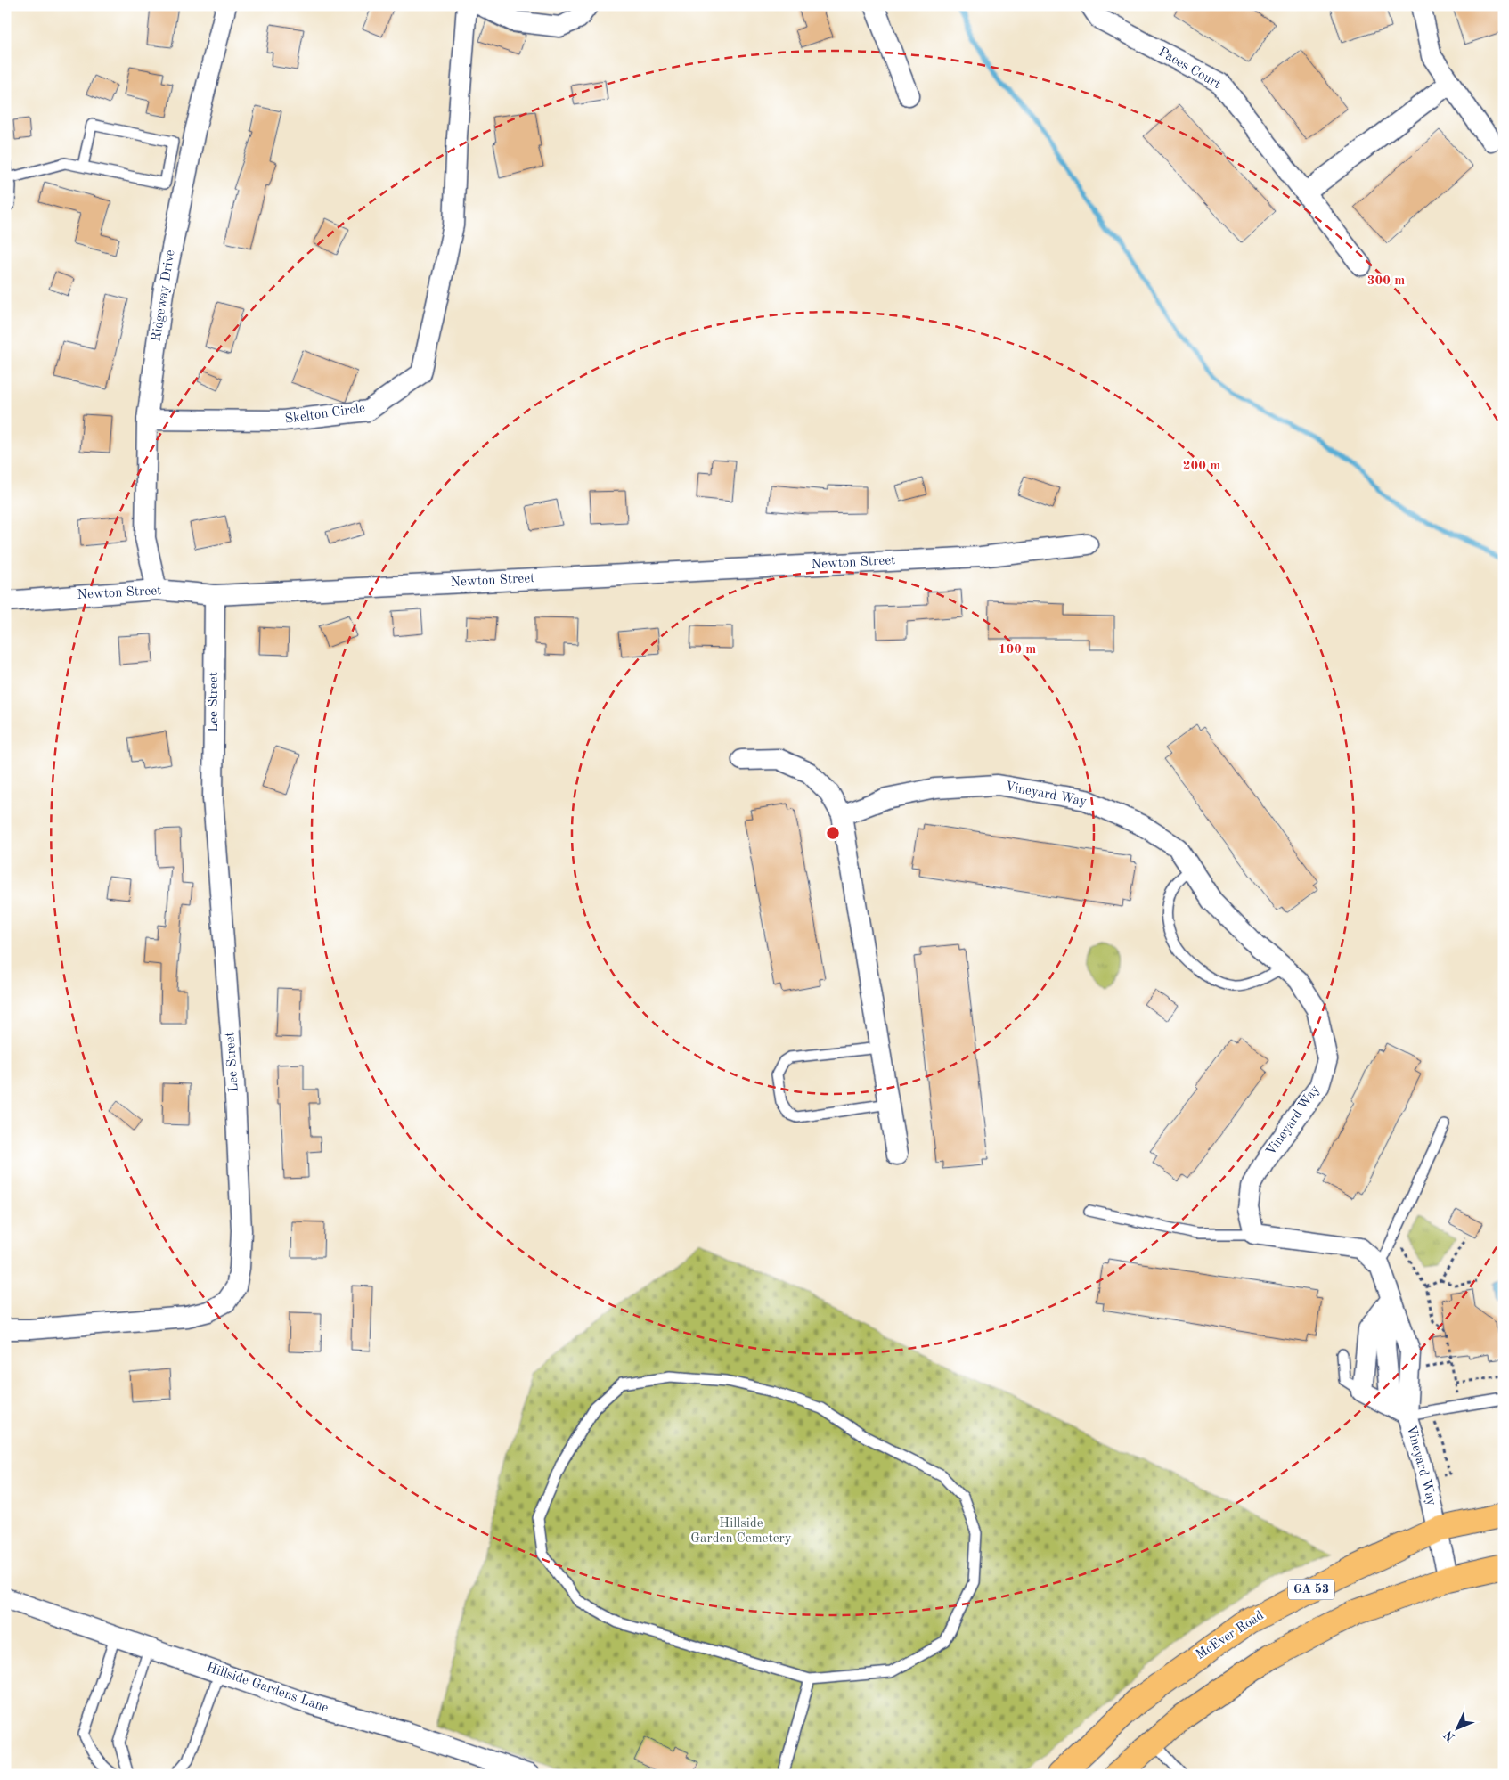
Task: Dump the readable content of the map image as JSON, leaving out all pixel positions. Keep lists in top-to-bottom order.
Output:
{
  "streets": {
    "main road": ["GA 53", "McEver Road"],
    "street": [
      "Paces Court",
      "Ridgeway Drive",
      "Skelton Circle",
      "Newton Street",
      "Lee Street",
      "Vineyard Way",
      "Hillside Gardens Lane"
    ]
  },
  "crossings": [
    ["Ridgeway Drive", "Skelton Circle"],
    ["Ridgeway Drive", "Newton Street"],
    ["Newton Street", "Lee Street"],
    ["Vineyard Way", "McEver Road"]
  ],
  "parks": ["Hillside Garden Cemetery"],
  "north": "bottom left",
  "rings": ["300 m", "200 m", "100 m"]
}
